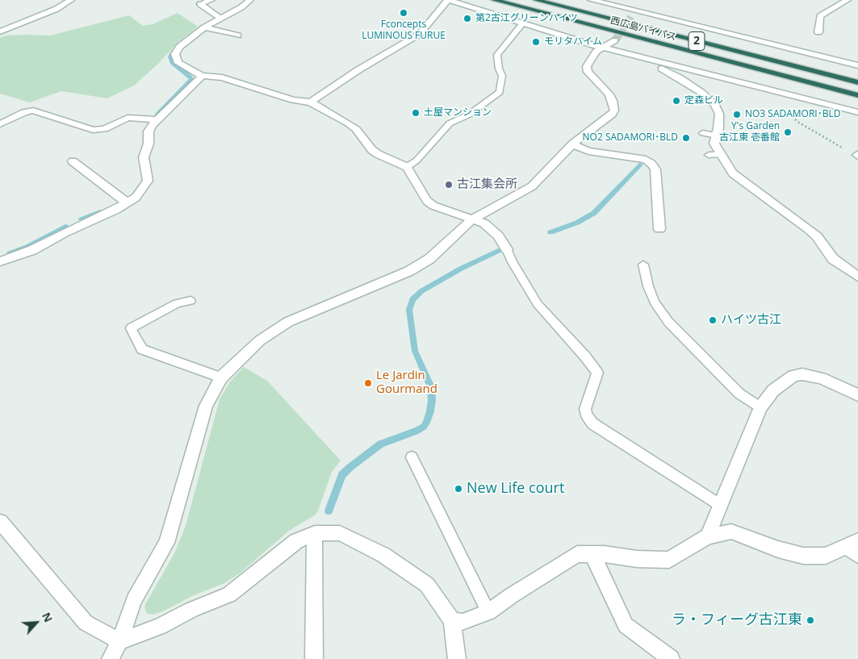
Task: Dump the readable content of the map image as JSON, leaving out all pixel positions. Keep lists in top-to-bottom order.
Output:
{
  "streets": {
    "highway": ["西広島バイパス", "2"]
  },
  "places": [
    "Fconcepts LUMINOUS FURUE",
    "第2古江グリーンハイツ",
    "モリタハイム",
    "定森ビル",
    "土屋マンション",
    "NO3 SADAMORI･BLD",
    "Y's Garden 古江東 壱番館",
    "NO2 SADAMORI･BLD",
    "古江集会所",
    "ハイツ古江",
    "Le Jardin Gourmand",
    "New Life court",
    "ラ・フィーグ古江東"
  ],
  "north": "top right"
}
